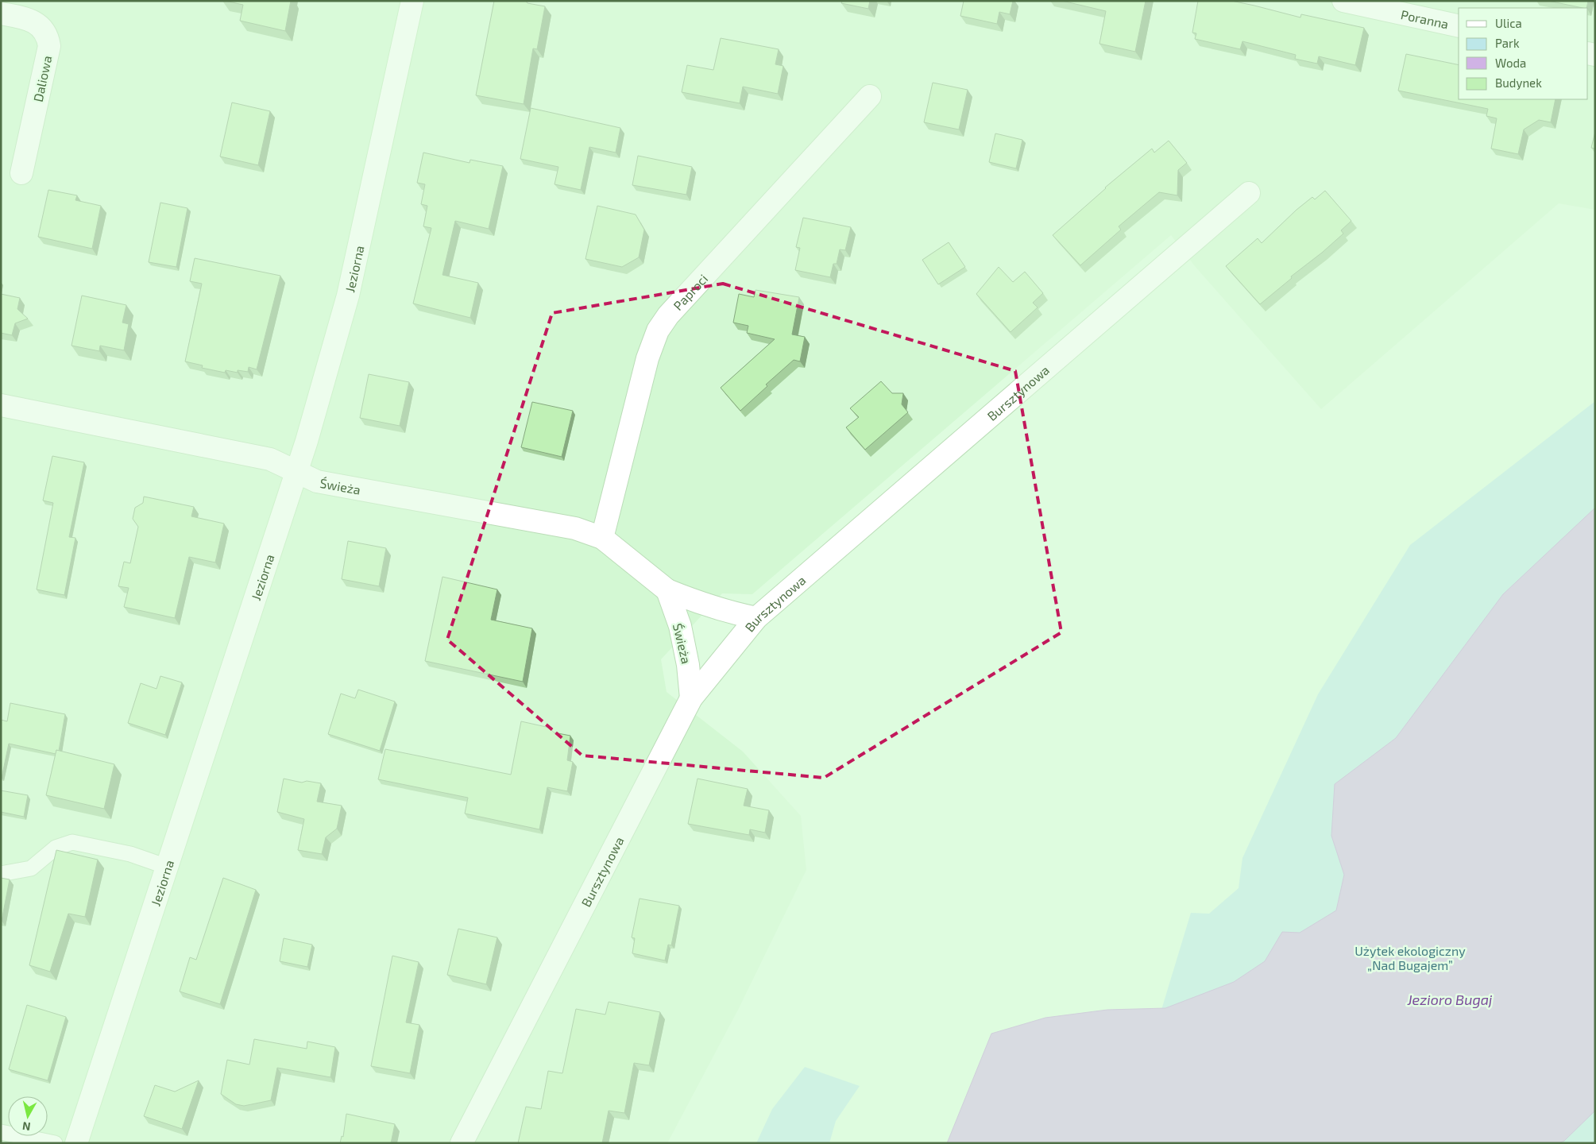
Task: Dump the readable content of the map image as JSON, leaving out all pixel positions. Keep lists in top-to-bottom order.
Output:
{
  "streets": {
    "street": [
      "Poranna",
      "Daliowa",
      "Jeziorna",
      "Paproci",
      "Bursztynowa",
      "Świeża"
    ]
  },
  "crossings": [
    ["Jeziorna", "Świeża"],
    ["Paproci", "Świeża"],
    ["Bursztynowa", "Świeża"]
  ],
  "water": ["Jezioro Bugaj"],
  "parks": ["Użytek ekologiczny „Nad Bugajem”"],
  "legend": [
    "Ulica",
    "Park",
    "Woda",
    "Budynek"
  ],
  "north": "bottom"
}
